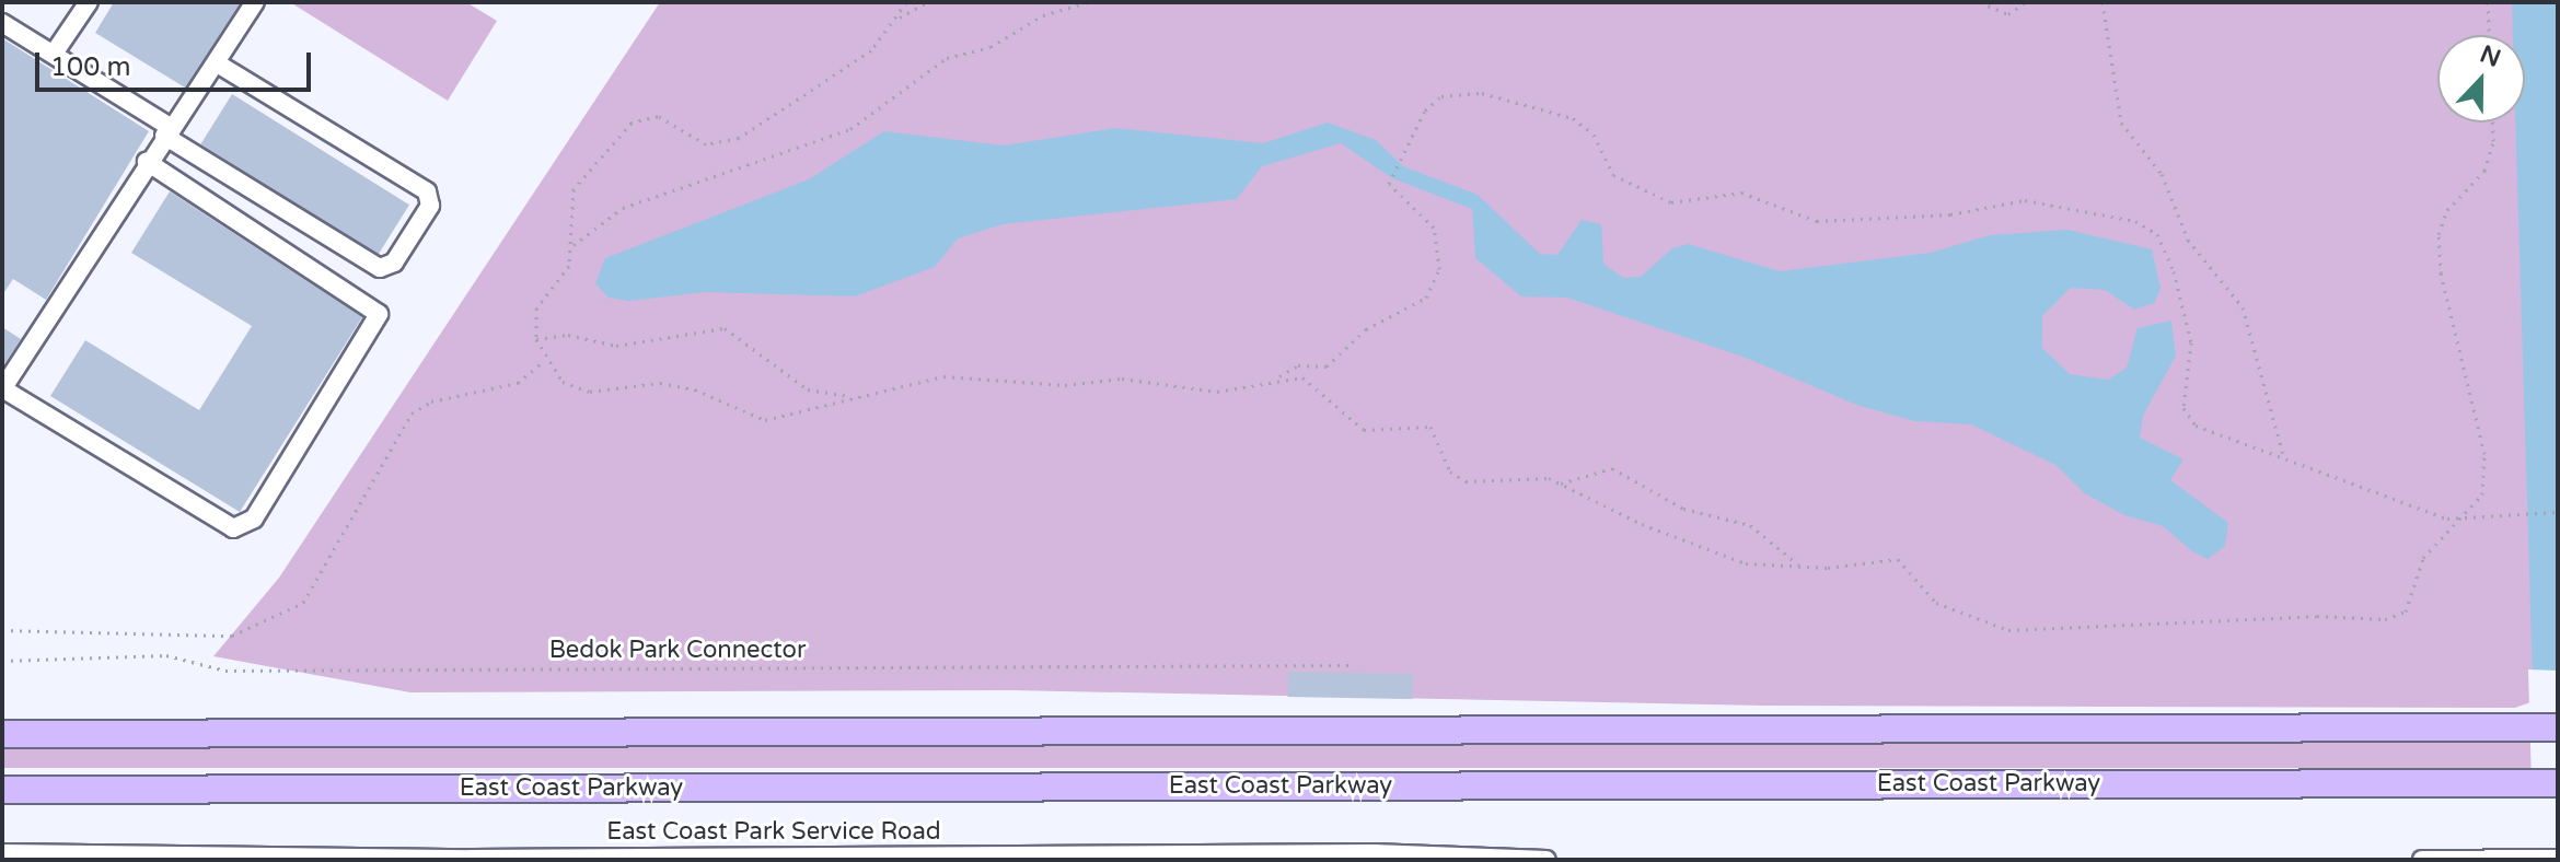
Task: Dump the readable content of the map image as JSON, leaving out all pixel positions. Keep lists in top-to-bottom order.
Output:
{
  "streets": {
    "highway": ["East Coast Parkway"],
    "street": ["East Coast Park Service Road"],
    "path": ["Bedok Park Connector"]
  },
  "scale_bar": "100 m",
  "north": "top"
}
